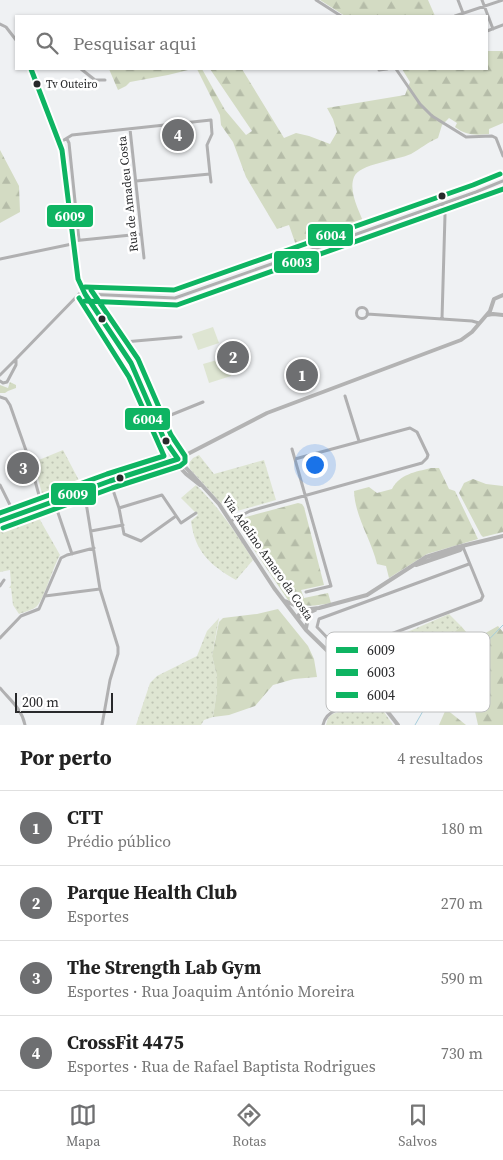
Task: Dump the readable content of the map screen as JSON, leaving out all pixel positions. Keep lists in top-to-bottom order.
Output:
{
  "streets": {
    "main road": ["Via Adelino Amaro da Costa"],
    "street": ["Rua de Amadeu Costa"]
  },
  "places": ["Tv Outeiro"],
  "lines": ["transit line 6009", "transit line 6004", "transit line 6003"],
  "legend": ["6009", "6003", "6004"],
  "scale_bar": "200 m",
  "page": {
    "search": "Pesquisar aqui",
    "pins": [
      "4",
      "2",
      "1",
      "3"
    ],
    "scale": "200 m",
    "heading": ["Por perto", "4 resultados"],
    "list": [
      {
        "mark": "1",
        "name": "CTT",
        "note": "Prédio público",
        "value": "180 m"
      },
      {
        "mark": "2",
        "name": "Parque Health Club",
        "note": "Esportes",
        "value": "270 m"
      },
      {
        "mark": "3",
        "name": "The Strength Lab Gym",
        "note": "Esportes · Rua Joaquim António Moreira",
        "value": "590 m"
      },
      {
        "mark": "4",
        "name": "CrossFit 4475",
        "note": "Esportes · Rua de Rafael Baptista Rodrigues",
        "value": "730 m"
      }
    ],
    "nav": ["Mapa", "Rotas", "Salvos"]
  }
}
